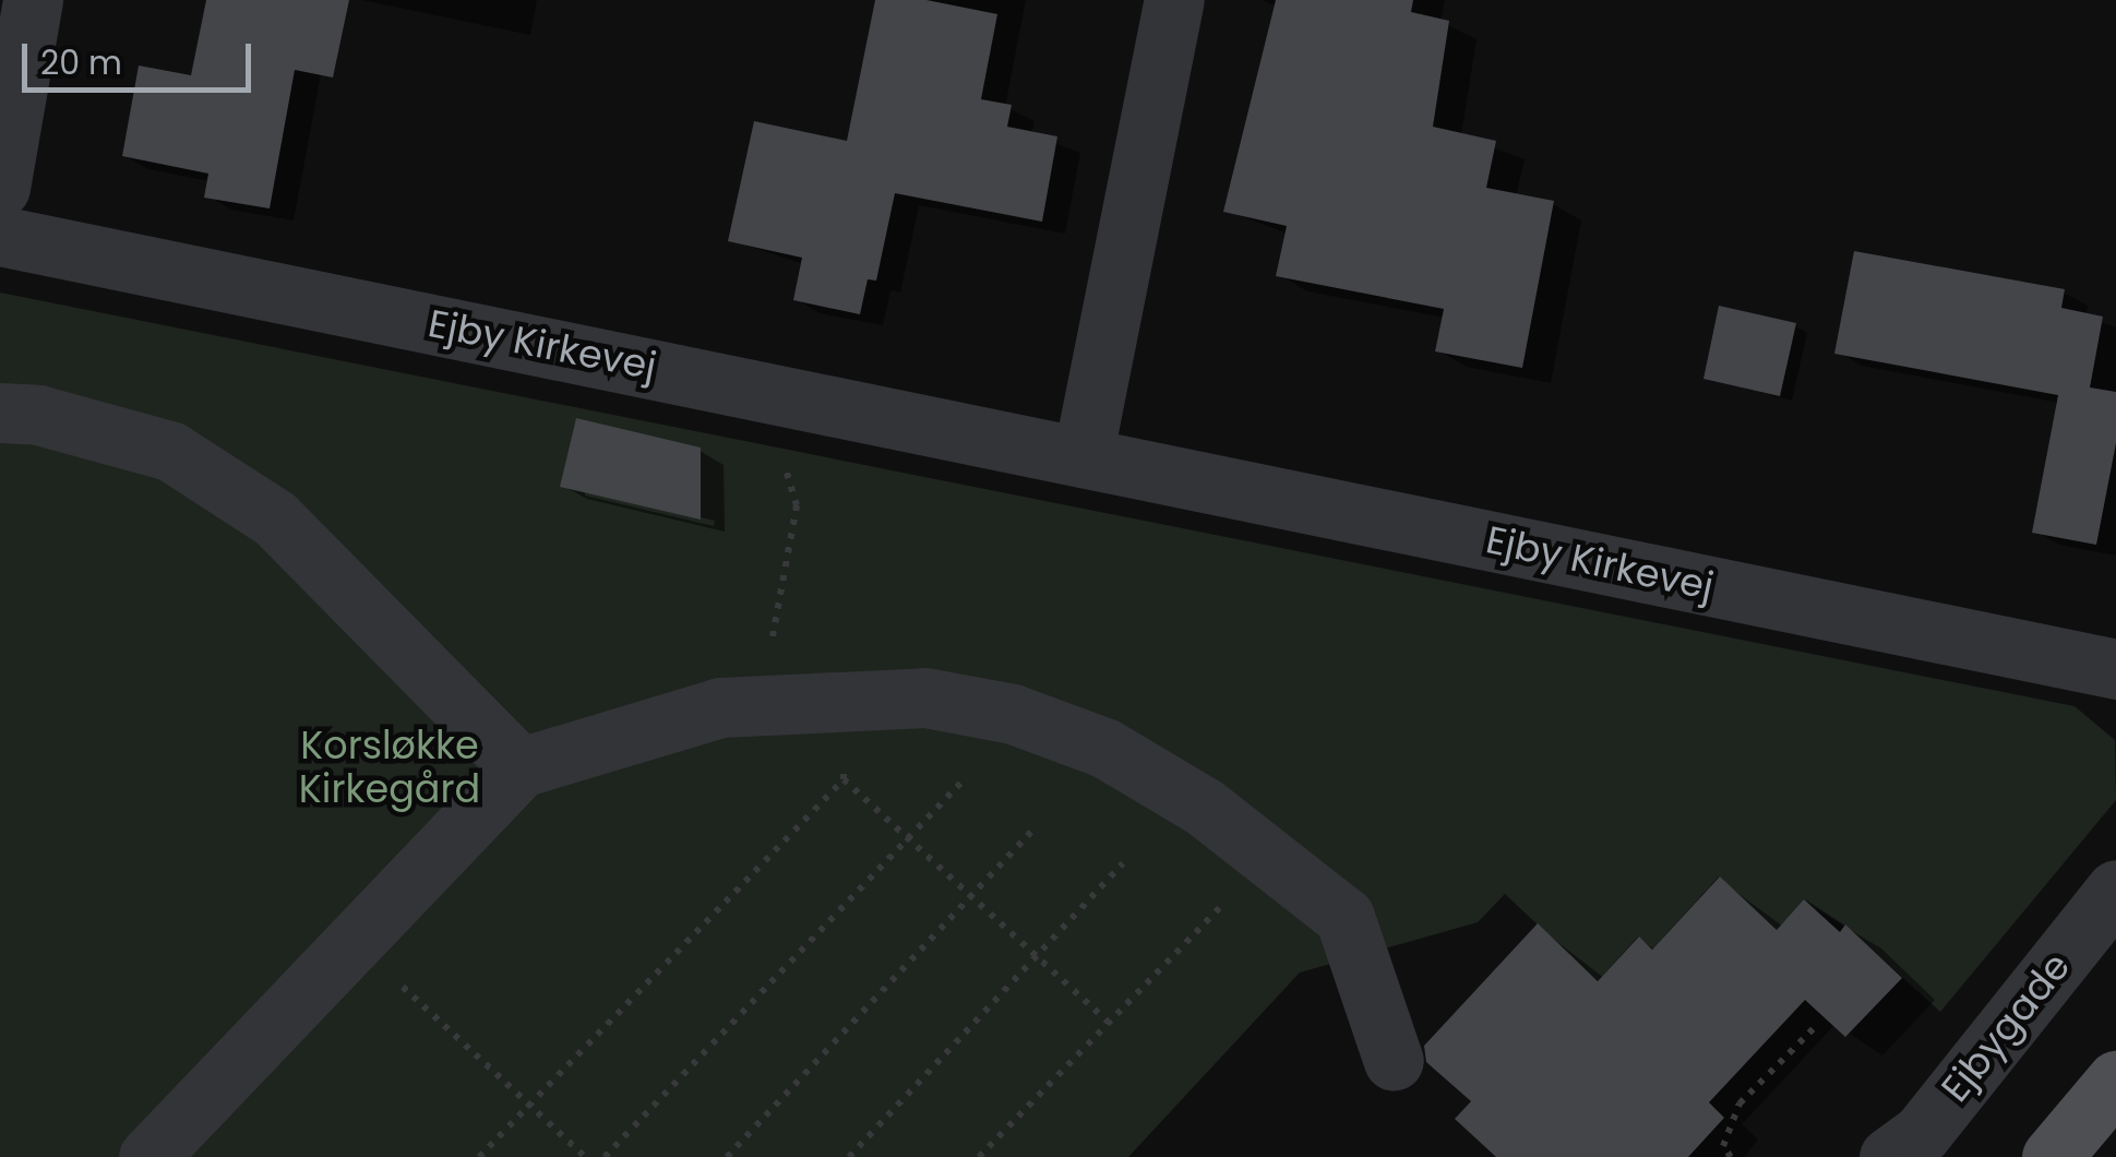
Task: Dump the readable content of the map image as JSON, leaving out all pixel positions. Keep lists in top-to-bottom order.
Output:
{
  "streets": {
    "street": ["Ejby Kirkevej", "Ejbygade"]
  },
  "parks": ["Korsløkke Kirkegård"],
  "scale_bar": "20 m"
}
